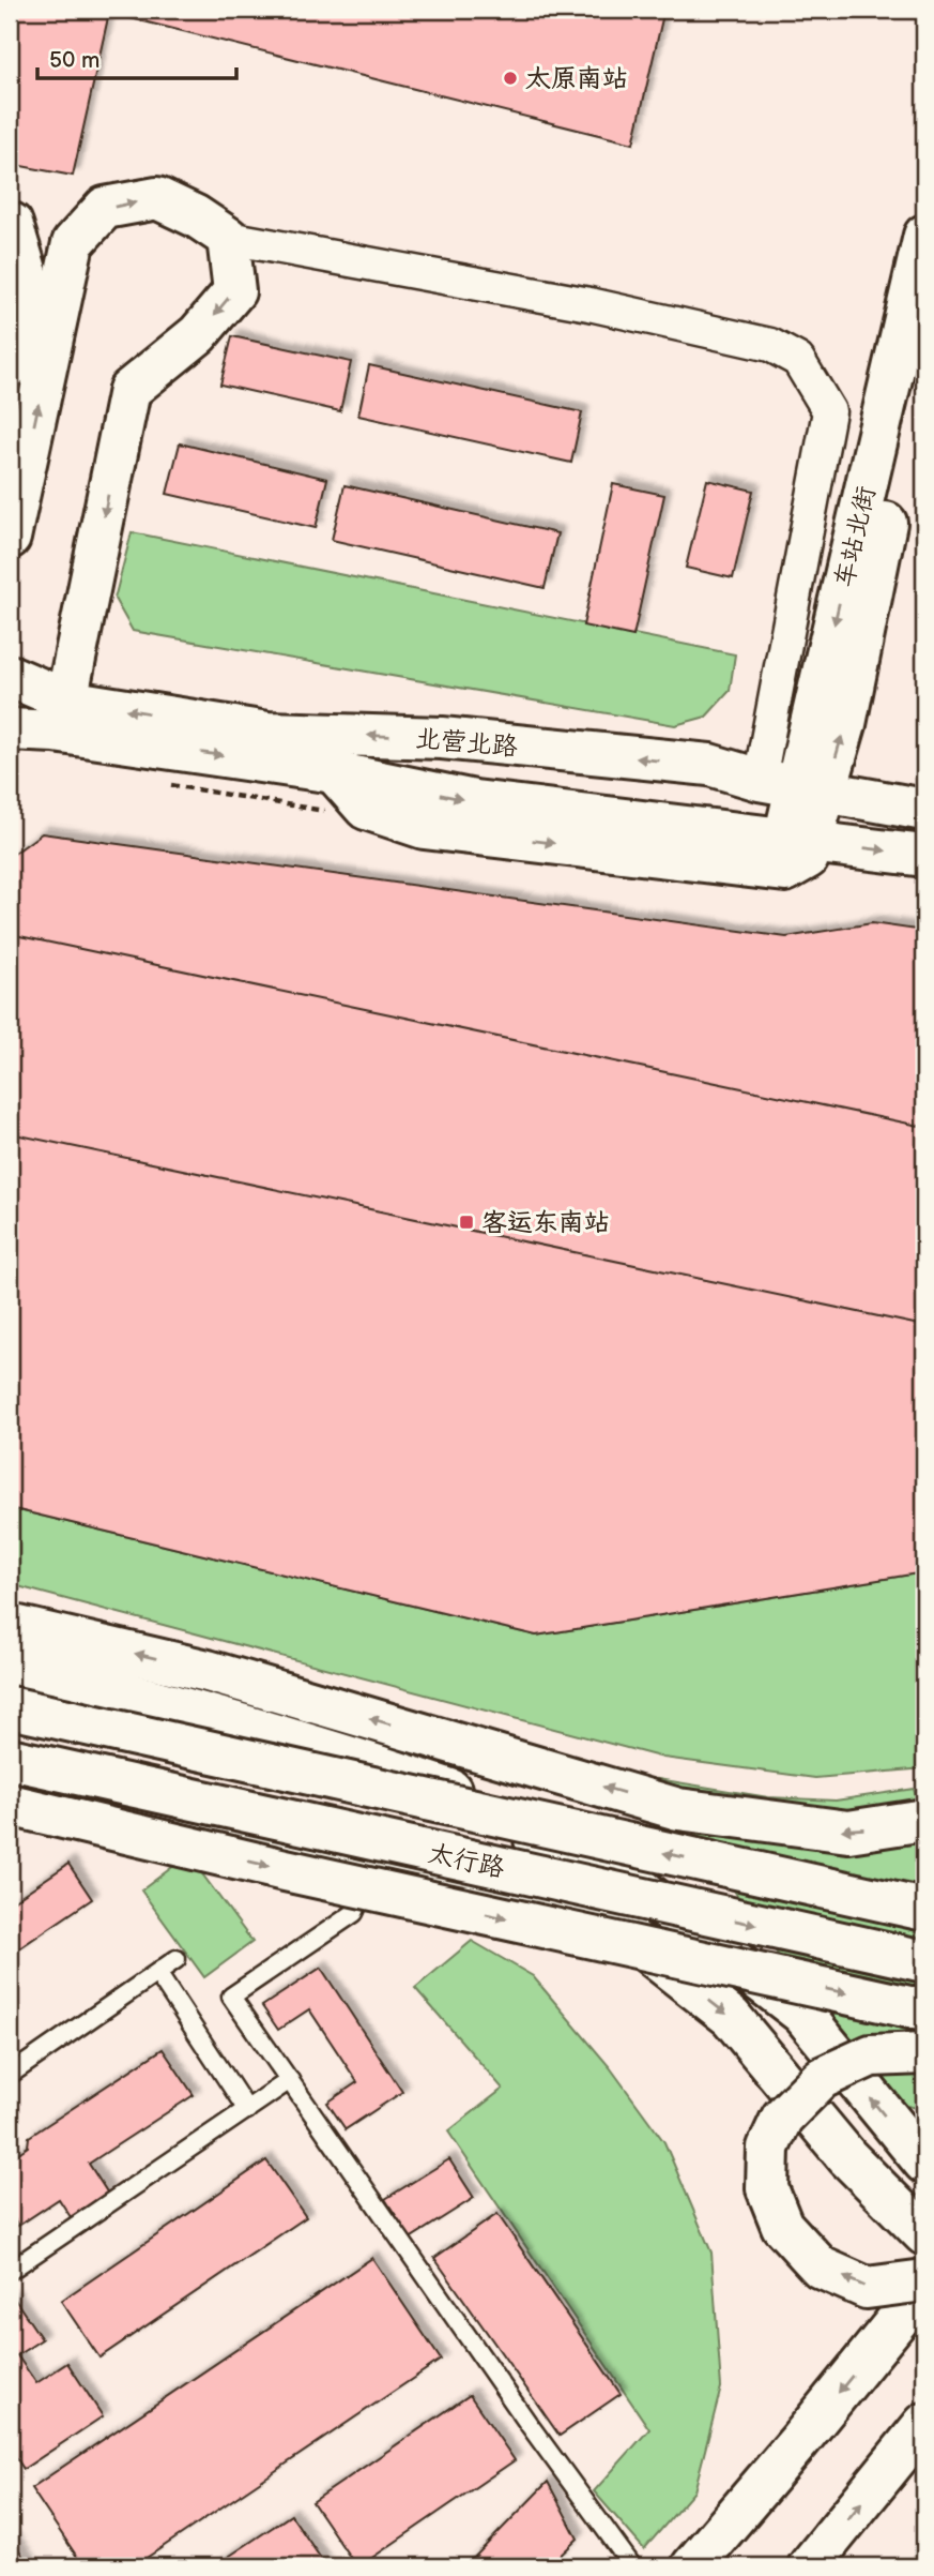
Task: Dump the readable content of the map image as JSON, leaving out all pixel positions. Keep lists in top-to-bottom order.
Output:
{
  "streets": {
    "main road": ["车站北街", "北营北路", "太行路"]
  },
  "crossings": [
    ["车站北街", "北营北路"]
  ],
  "places": {
    "other": ["太原南站"],
    "transit": ["客运东南站"]
  },
  "scale_bar": "50 m"
}
